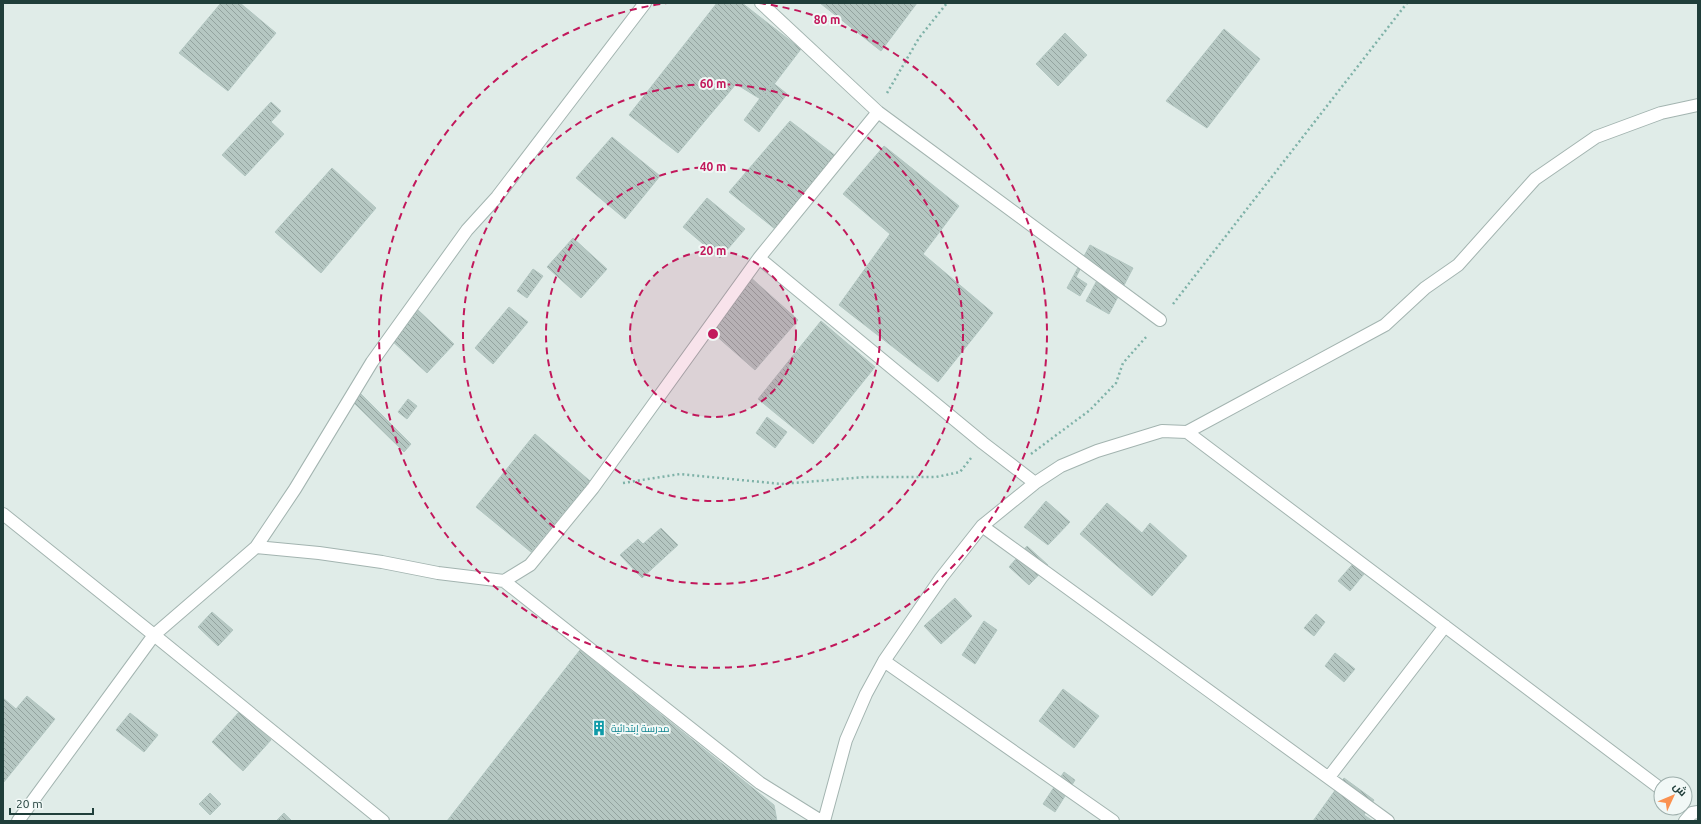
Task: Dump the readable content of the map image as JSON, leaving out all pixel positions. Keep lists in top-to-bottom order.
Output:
{
  "places": {
    "building": ["مدرسة إبتدائية"]
  },
  "scale_bar": "20 m",
  "north": "top right",
  "rings": [
    "80 m",
    "60 m",
    "40 m",
    "20 m"
  ]
}
